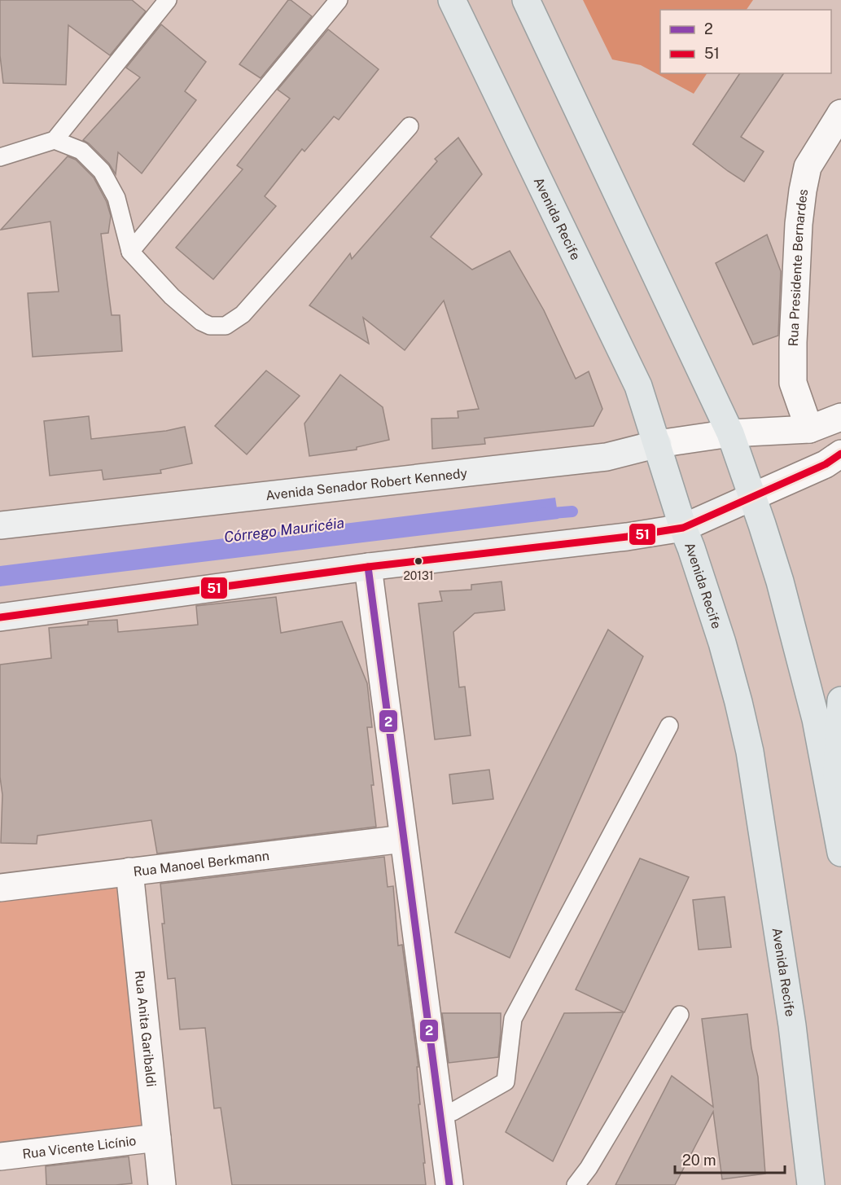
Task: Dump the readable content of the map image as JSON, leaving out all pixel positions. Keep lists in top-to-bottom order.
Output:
{
  "streets": {
    "main road": ["Avenida Recife"],
    "street": [
      "Rua Presidente Bernardes",
      "Avenida Senador Robert Kennedy",
      "Rua Manoel Berkmann",
      "Rua Anita Garibaldi",
      "Rua Vicente Licínio"
    ]
  },
  "crossings": [
    ["Avenida Recife", "Avenida Senador Robert Kennedy"],
    ["Rua Presidente Bernardes", "Avenida Senador Robert Kennedy"],
    ["Rua Manoel Berkmann", "Rua Anita Garibaldi"],
    ["Rua Anita Garibaldi", "Rua Vicente Licínio"]
  ],
  "water": ["Córrego Mauricéia"],
  "places": ["20131"],
  "lines": ["transit line 51", "transit line 2"],
  "legend": ["2", "51"],
  "scale_bar": "20 m"
}
